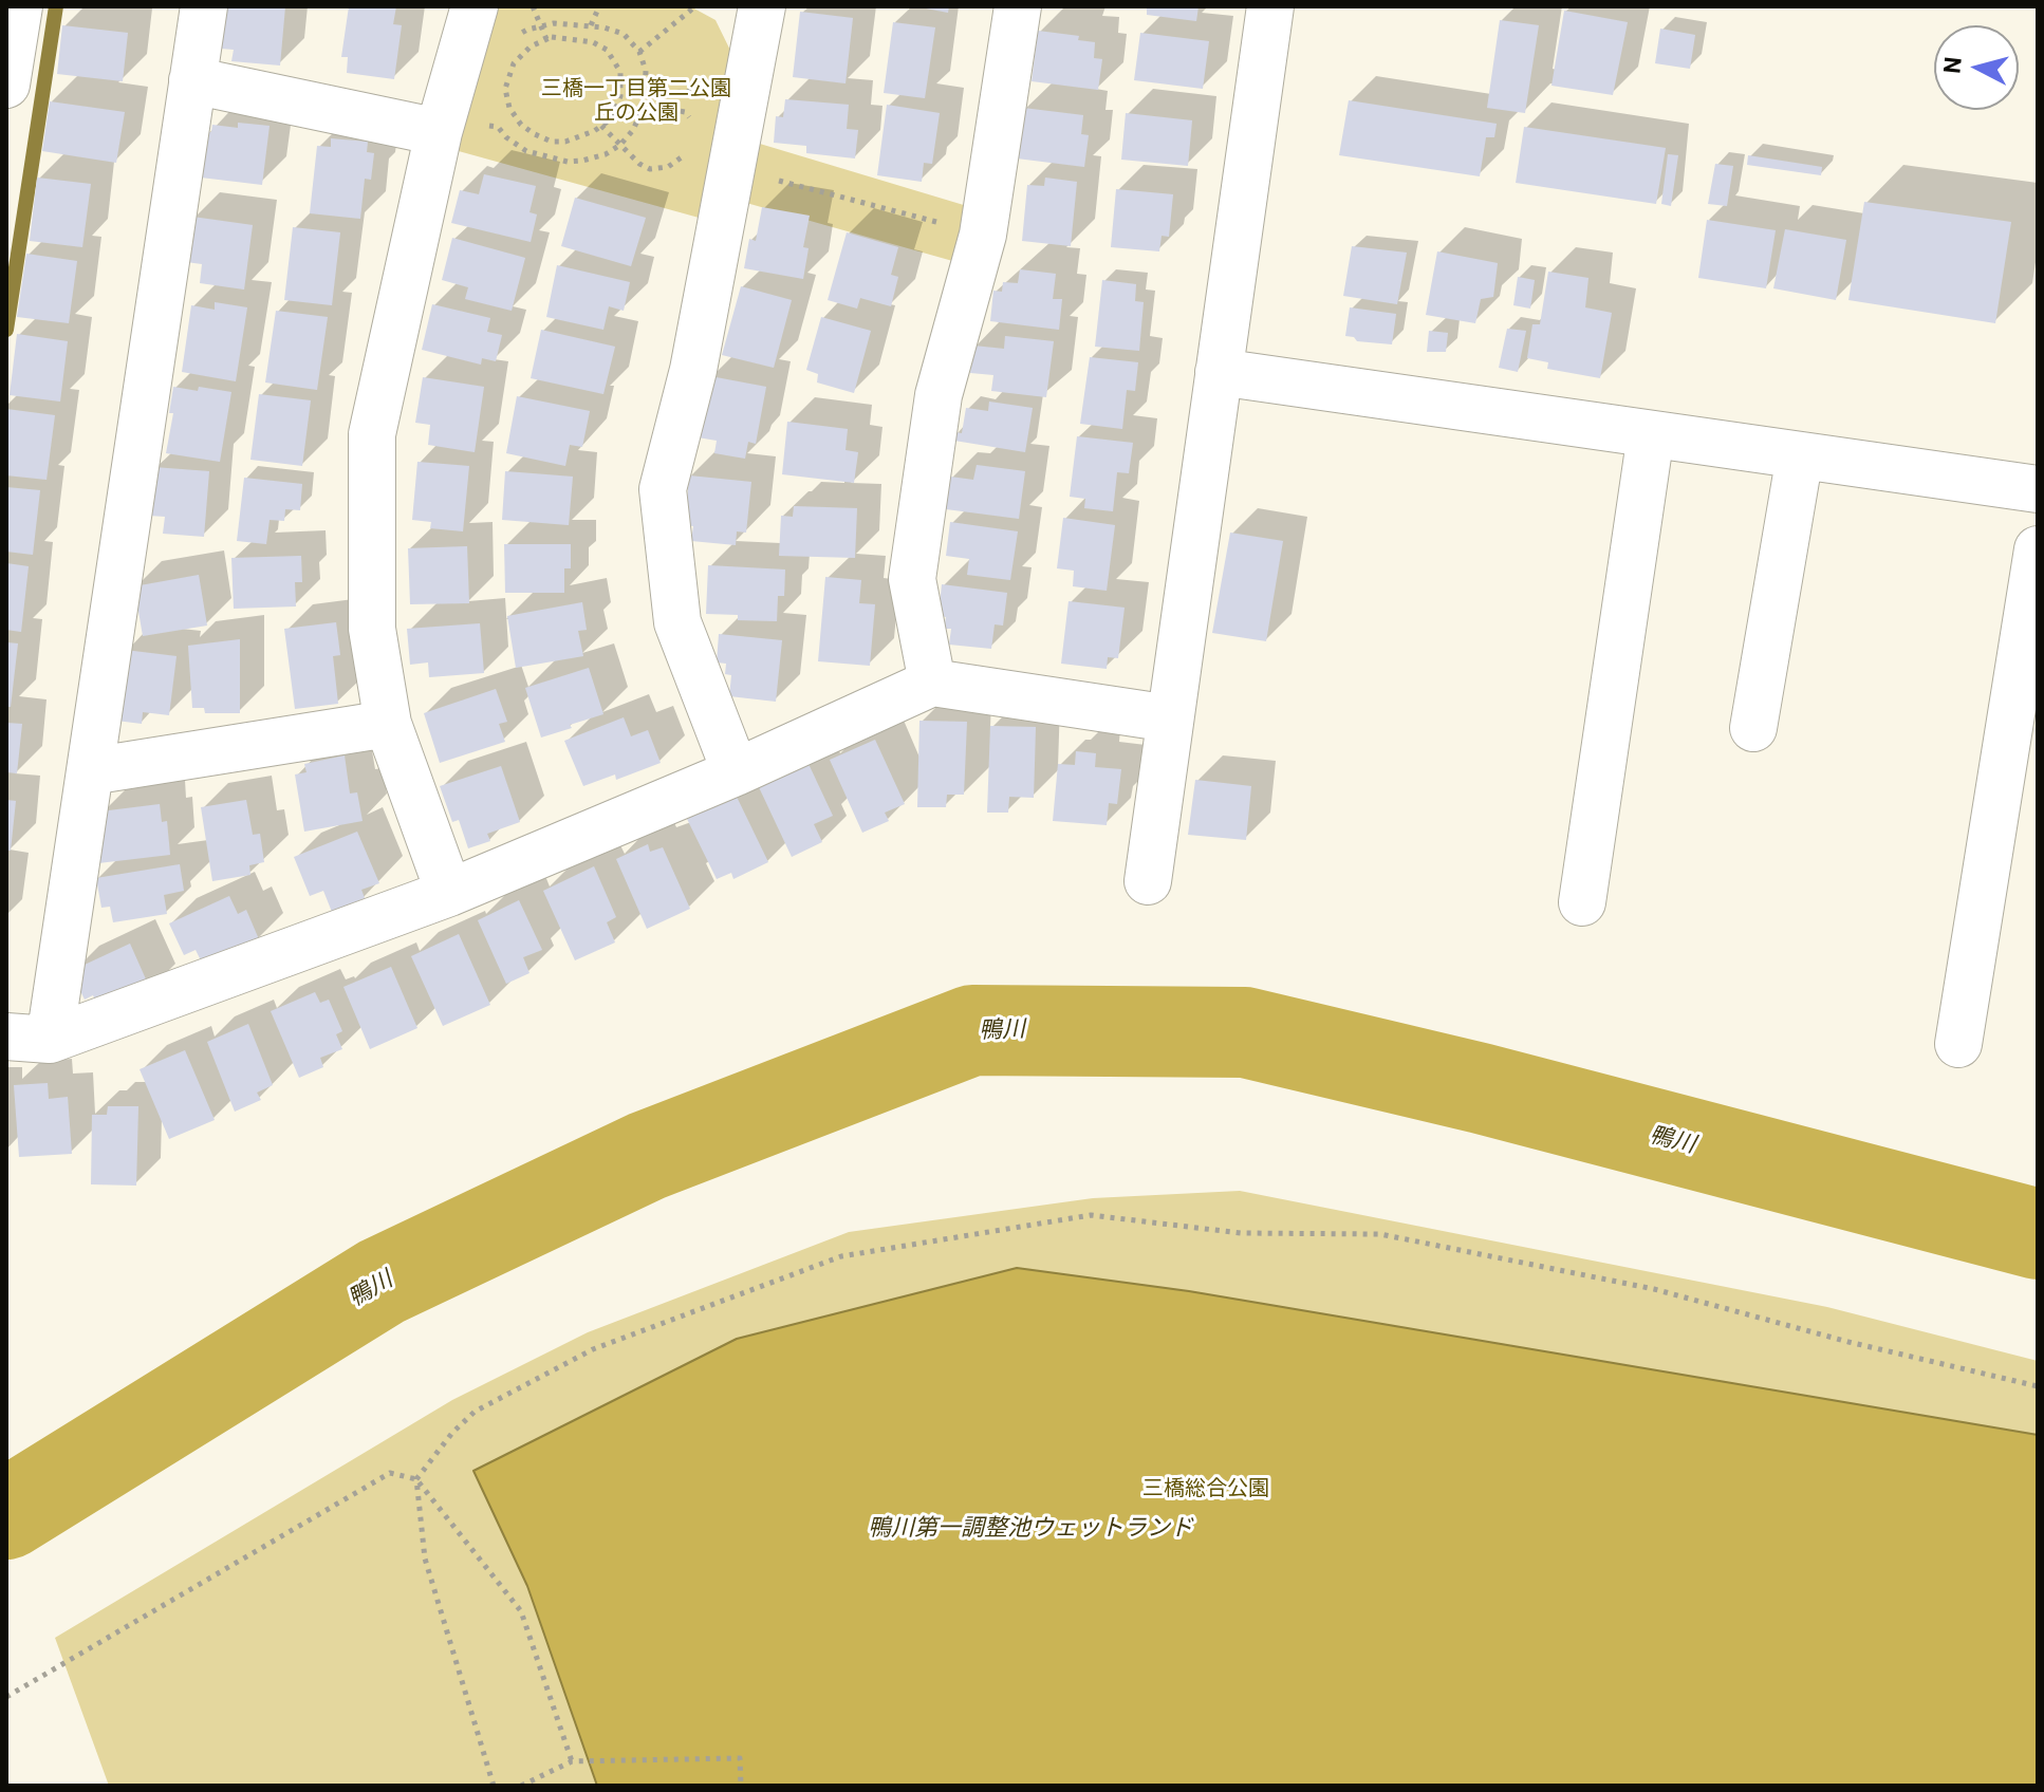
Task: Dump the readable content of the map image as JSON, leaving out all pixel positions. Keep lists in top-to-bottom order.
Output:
{
  "water": ["鴨川", "鴨川第一調整池ウェットランド"],
  "parks": ["三橋一丁目第二公園 丘の公園", "三橋総合公園"],
  "north": "left"
}
